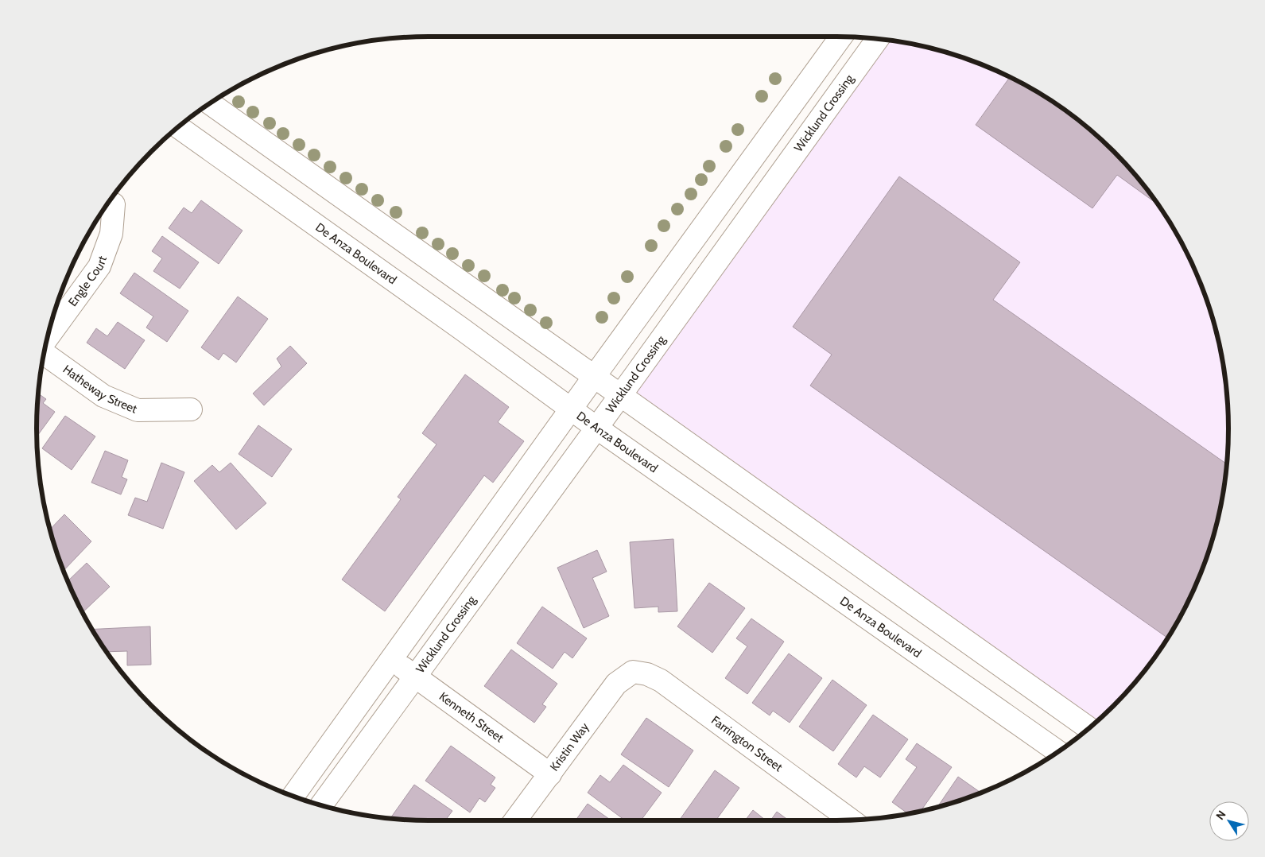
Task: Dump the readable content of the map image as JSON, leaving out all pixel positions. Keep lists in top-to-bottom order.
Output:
{
  "streets": {
    "street": [
      "Wicklund Crossing",
      "De Anza Boulevard",
      "Engle Court",
      "Hatheway Street",
      "Kenneth Street",
      "Farrington Street",
      "Kristin Way"
    ]
  },
  "crossings": [
    ["Wicklund Crossing", "De Anza Boulevard"],
    ["Wicklund Crossing", "Kenneth Street"],
    ["Kenneth Street", "Kristin Way"],
    ["Farrington Street", "Kristin Way"]
  ],
  "north": "top left"
}
